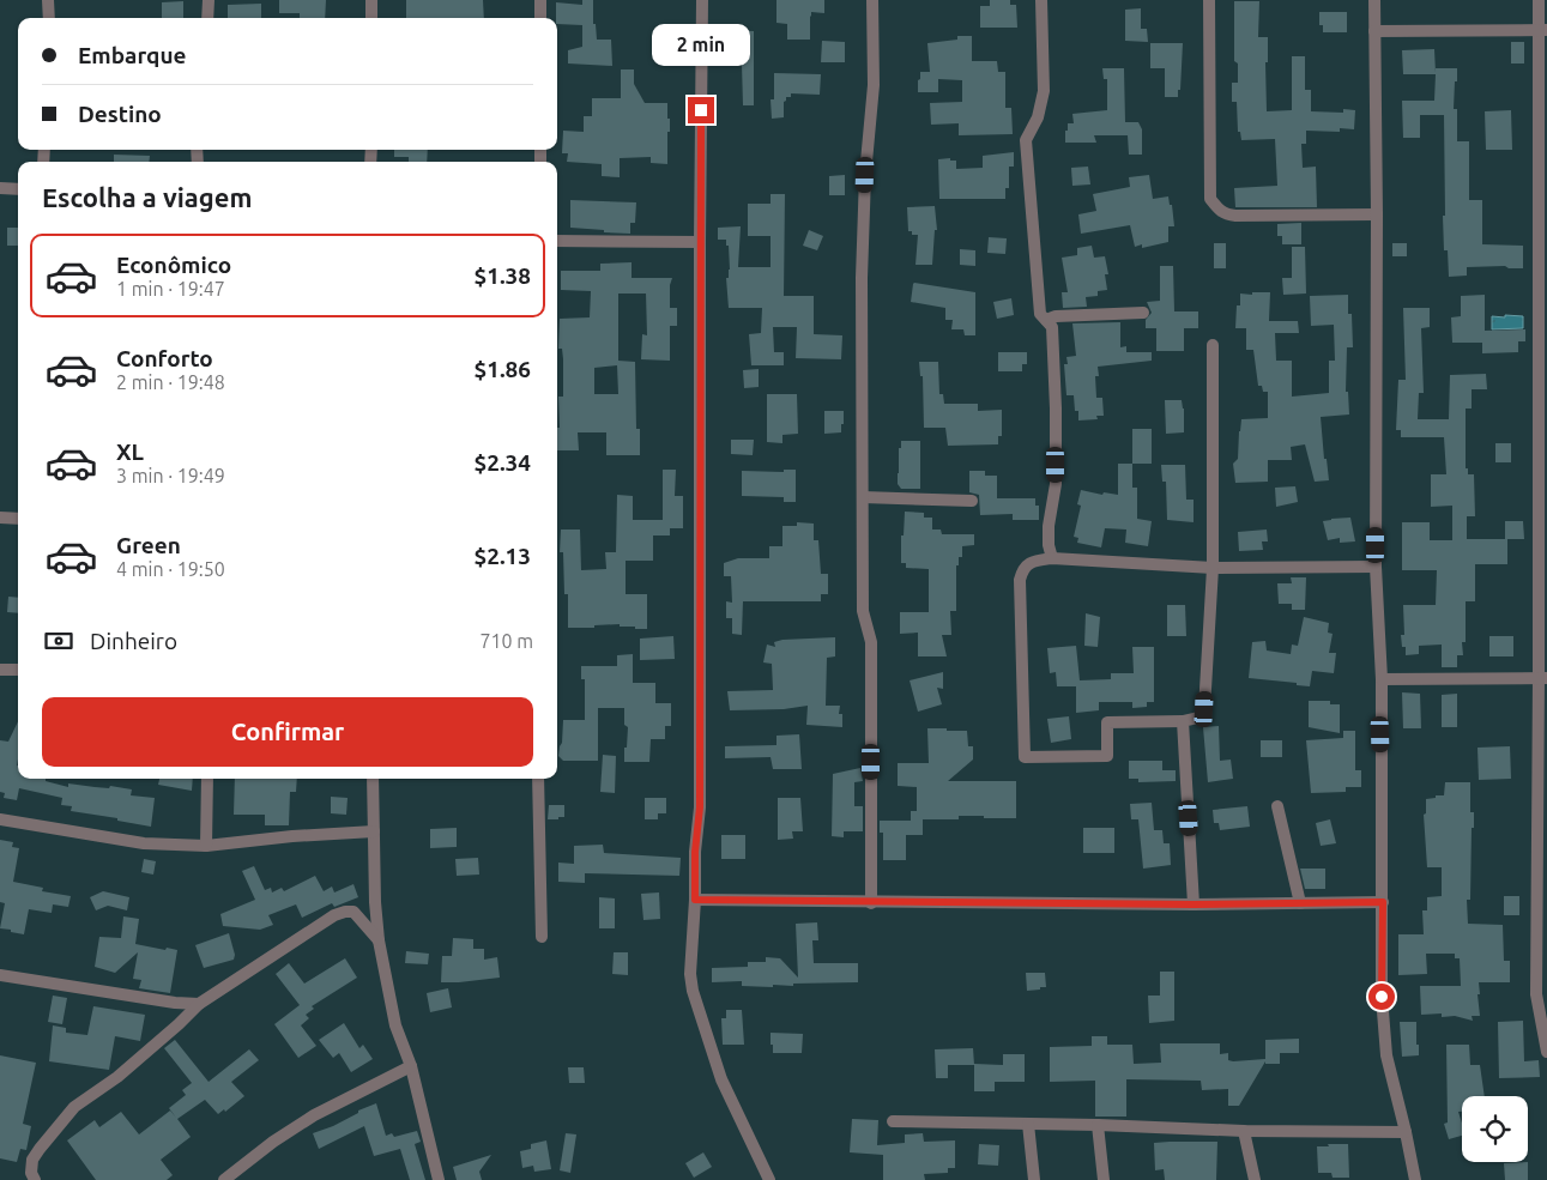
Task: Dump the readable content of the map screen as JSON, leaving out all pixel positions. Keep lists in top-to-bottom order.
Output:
{
  "page": {
    "banner": ["Embarque", "Destino"],
    "bubble": "2 min",
    "heading": "Escolha a viagem",
    "list": [
      {
        "name": "Econômico",
        "note": "1 min · 19:47",
        "value": "$1.38"
      },
      {
        "name": "Conforto",
        "note": "2 min · 19:48",
        "value": "$1.86"
      },
      {
        "name": "XL",
        "note": "3 min · 19:49",
        "value": "$2.34"
      },
      {
        "name": "Green",
        "note": "4 min · 19:50",
        "value": "$2.13"
      }
    ],
    "pay": ["Dinheiro", "710 m"],
    "buttons": "Confirmar"
  }
}
